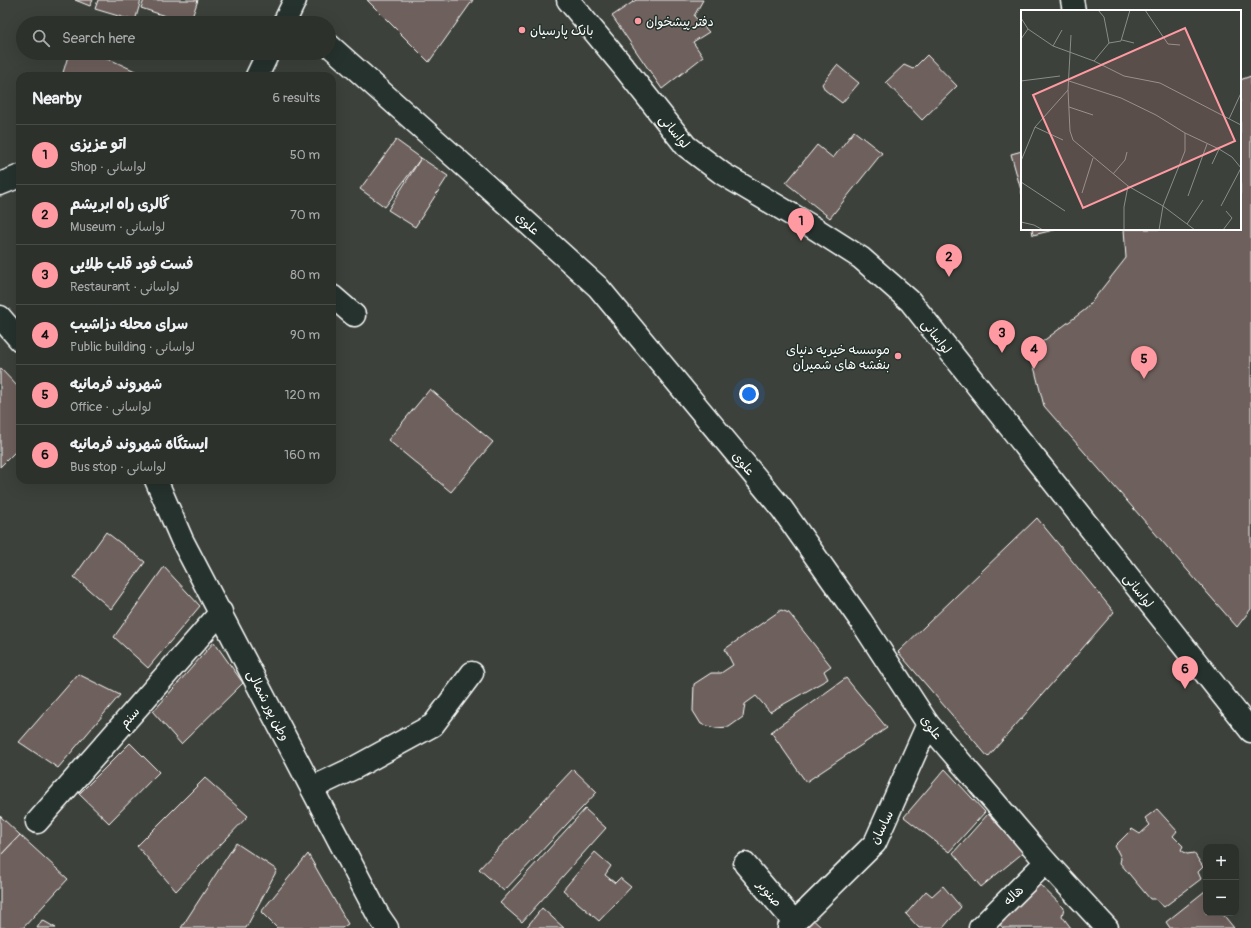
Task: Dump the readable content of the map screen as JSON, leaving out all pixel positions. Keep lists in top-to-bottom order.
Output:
{
  "streets": {
    "street": [
      "لواسانی",
      "علوی",
      "وطن پور شمالی",
      "سنم",
      "ساسان",
      "صنوبر",
      "هاله"
    ]
  },
  "crossings": [
    ["علوی", "ساسان"],
    ["علوی", "هاله"],
    ["وطن پور شمالی", "سنم"],
    ["ساسان", "صنوبر"]
  ],
  "places": ["دفتر پیشخوان", "بانک پارسیان", "موسسه خیریه دنیای بنفشه های شمیران"],
  "page": {
    "search": "Search here",
    "heading": ["Nearby", "6 results"],
    "list": [
      {
        "mark": "1",
        "name": "اتو عزیزی",
        "note": "Shop · لواسانی",
        "value": "50 m"
      },
      {
        "mark": "2",
        "name": "گالری راه ابریشم",
        "note": "Museum · لواسانی",
        "value": "70 m"
      },
      {
        "mark": "3",
        "name": "فست فود قلب طلایی",
        "note": "Restaurant · لواسانی",
        "value": "80 m"
      },
      {
        "mark": "4",
        "name": "سرای محله دزاشیب",
        "note": "Public building · لواسانی",
        "value": "90 m"
      },
      {
        "mark": "5",
        "name": "شهروند فرمانیه",
        "note": "Office · لواسانی",
        "value": "120 m"
      },
      {
        "mark": "6",
        "name": "ایستگاه شهروند فرمانیه",
        "note": "Bus stop · لواسانی",
        "value": "160 m"
      }
    ],
    "pins": [
      "1",
      "2",
      "3",
      "4",
      "5",
      "6"
    ],
    "map_buttons": ["+", "−"]
  }
}
